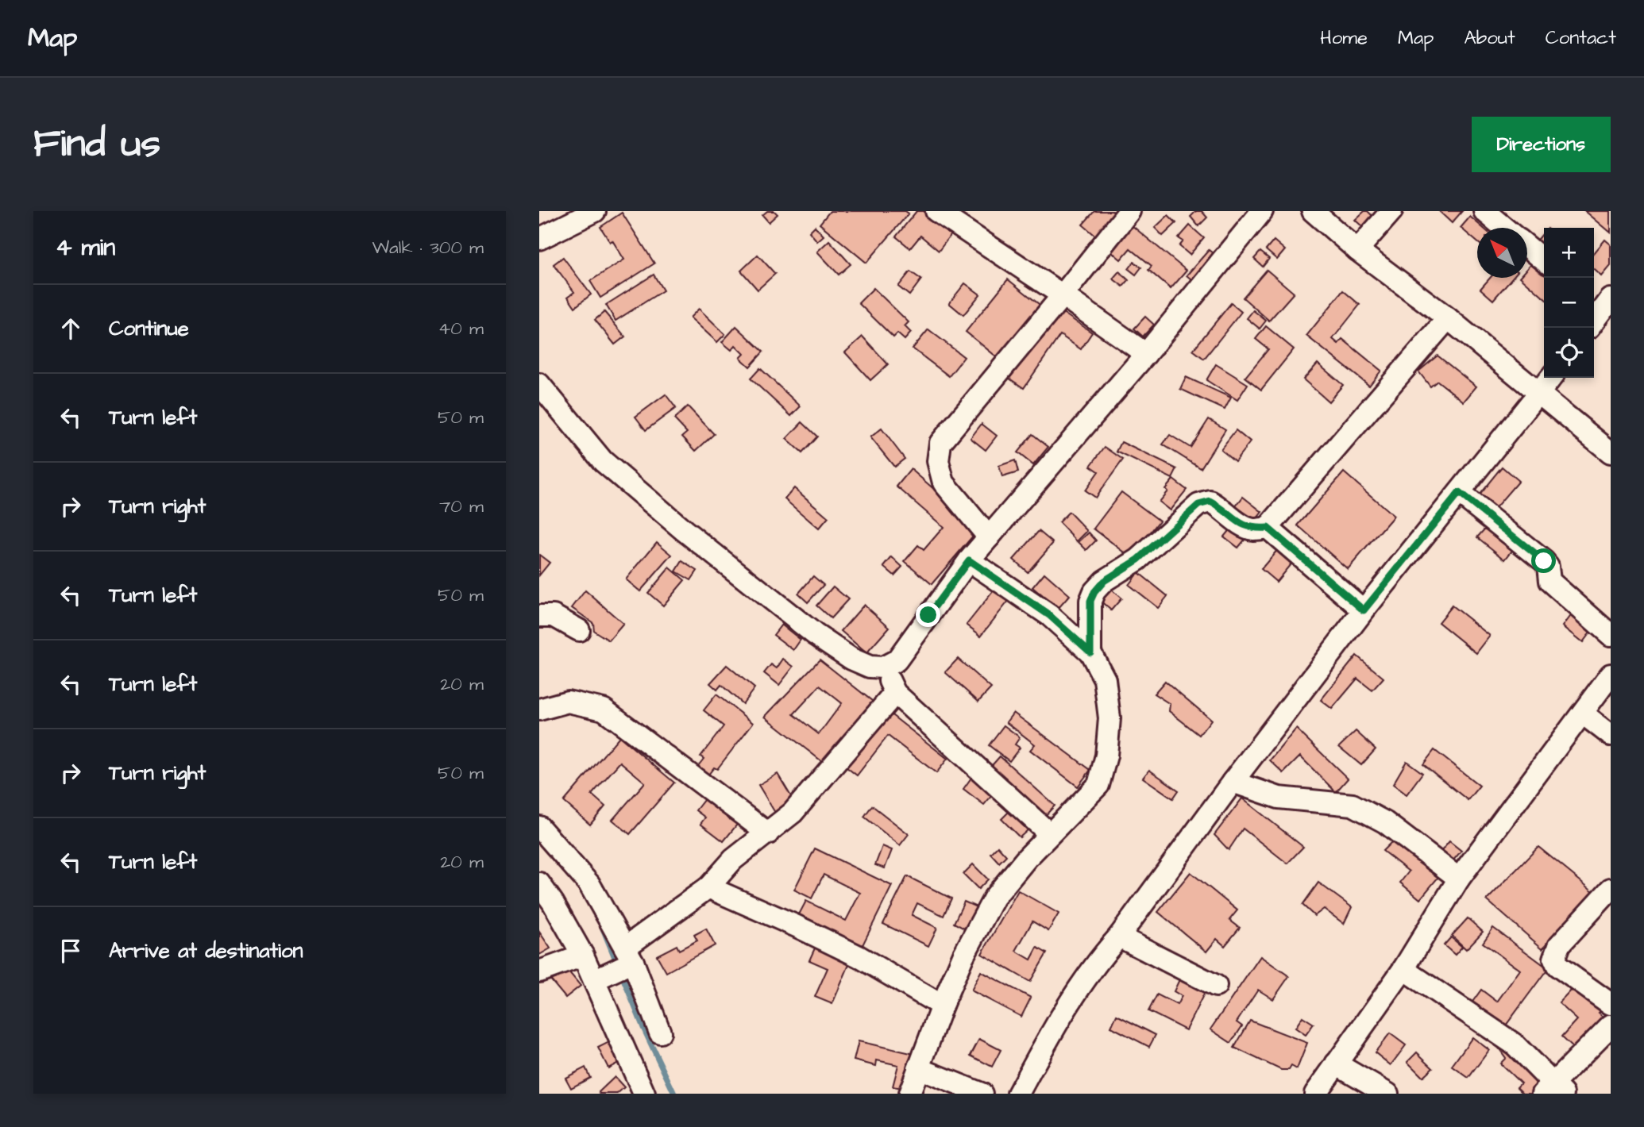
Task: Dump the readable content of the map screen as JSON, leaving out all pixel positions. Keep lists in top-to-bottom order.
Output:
{
  "north": "top left",
  "page": {
    "header": "Map",
    "nav": [
      "Home",
      "Map",
      "About",
      "Contact"
    ],
    "buttons": "Directions",
    "title": "Find us",
    "heading": ["4 min", "Walk · 300 m"],
    "map_buttons": ["+", "−"],
    "list": [
      ["Continue", "40 m"],
      ["Turn left", "50 m"],
      ["Turn right", "70 m"],
      ["Turn left", "50 m"],
      ["Turn left", "20 m"],
      ["Turn right", "50 m"],
      ["Turn left", "20 m"],
      "Arrive at destination"
    ]
  }
}
